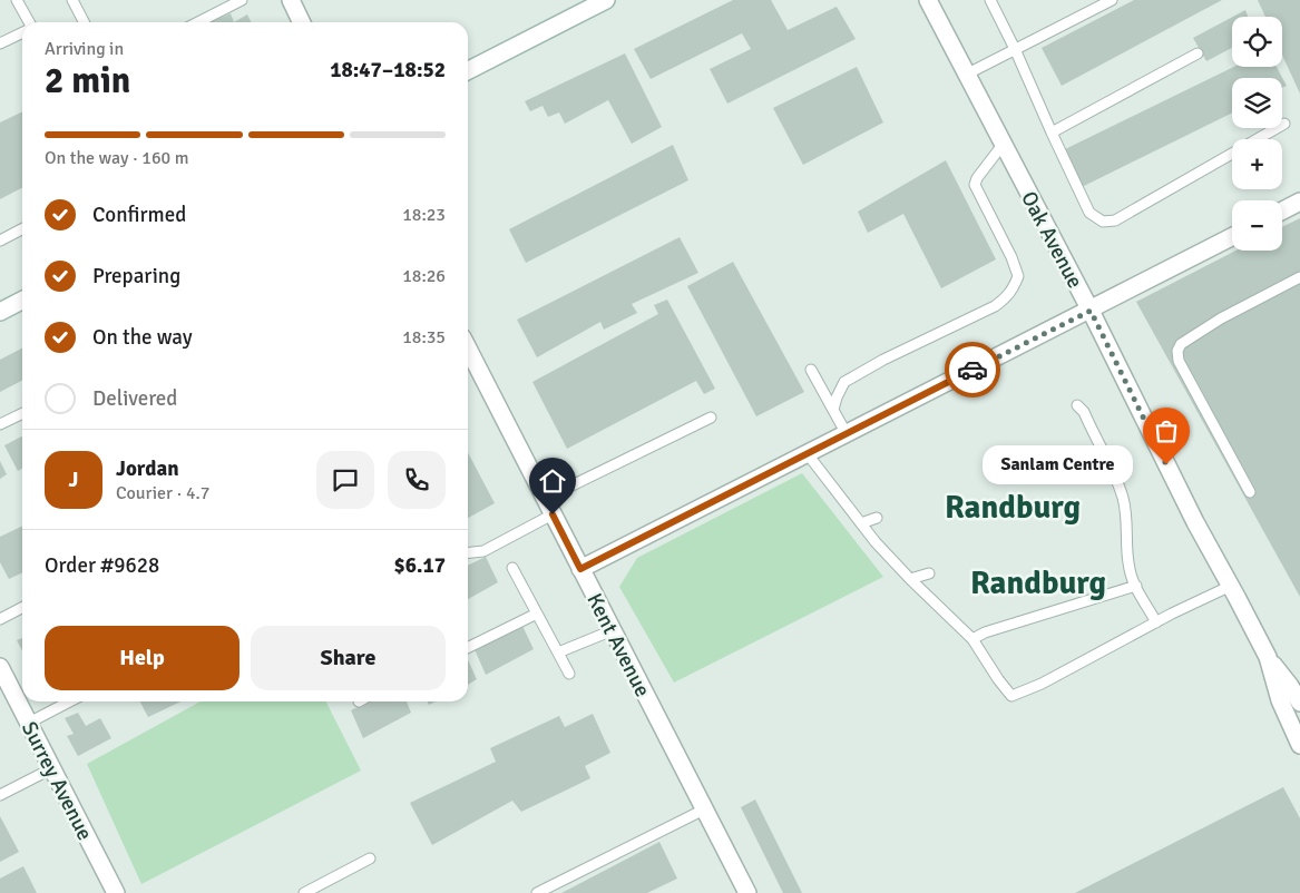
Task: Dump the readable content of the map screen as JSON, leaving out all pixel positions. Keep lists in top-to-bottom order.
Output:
{
  "streets": {
    "street": ["Oak Avenue", "Kent Avenue", "Surrey Avenue"]
  },
  "districts": ["Randburg", "Randburg"],
  "places": ["Sanlam Centre"],
  "page": {
    "map_buttons": ["+", "−"],
    "heading": ["2 min", "Arriving in", "18:47–18:52"],
    "panel": [
      "Jordan",
      "Courier · 4.7",
      "Order #9628",
      "$6.17"
    ],
    "bar": "On the way · 160 m",
    "list": [
      ["Confirmed", "18:23"],
      ["Preparing", "18:26"],
      ["On the way", "18:35"],
      "Delivered"
    ],
    "bubble": "Sanlam Centre",
    "round": "J",
    "buttons": ["Help", "Share"]
  }
}
